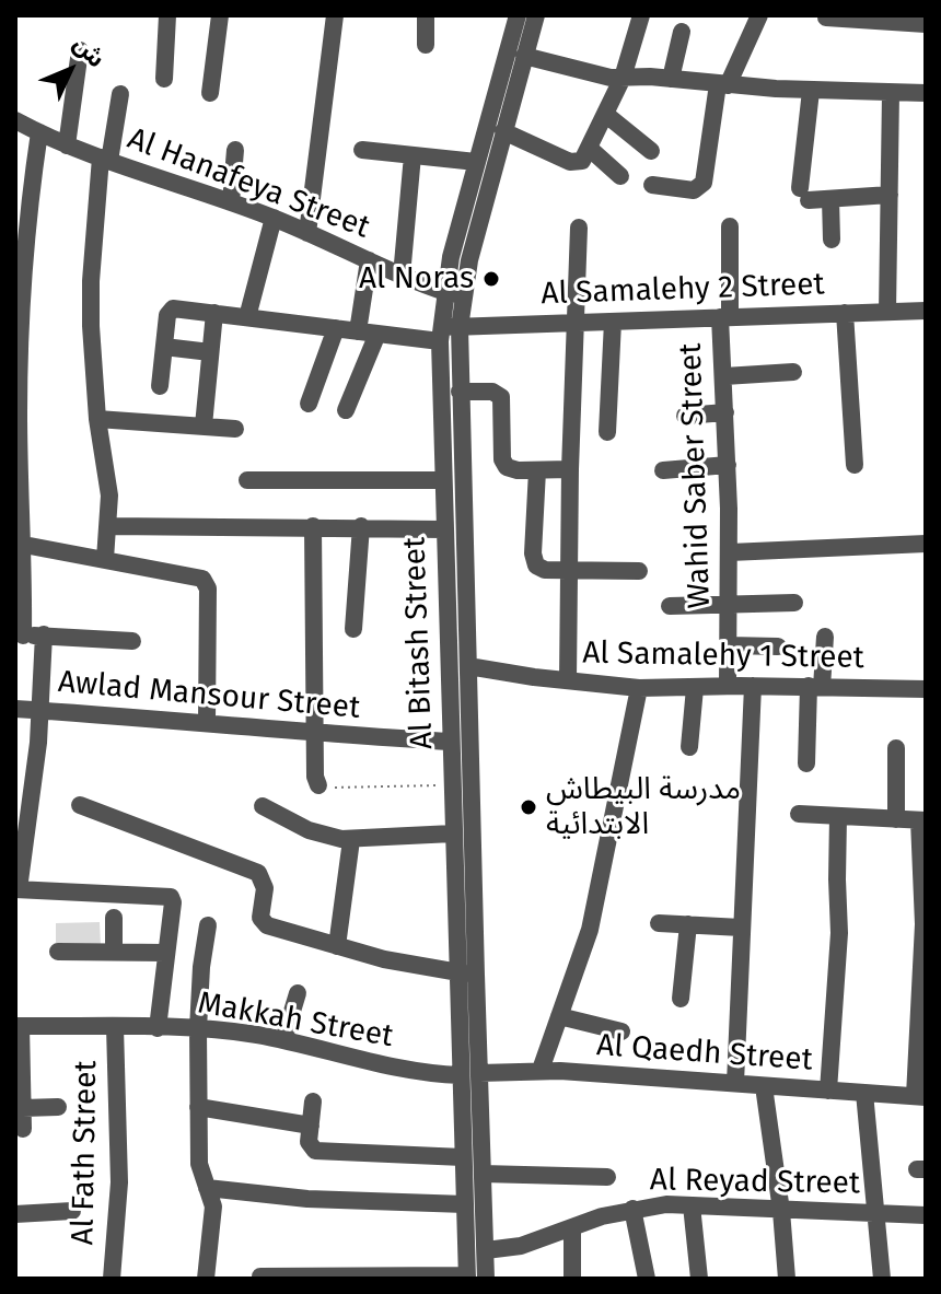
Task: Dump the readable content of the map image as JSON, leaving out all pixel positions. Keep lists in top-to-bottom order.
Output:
{
  "streets": {
    "street": [
      "Al Hanafeya Street",
      "Al Samalehy 2 Street",
      "Wahid Saber Street",
      "Al Bitash Street",
      "Al Samalehy 1 Street",
      "Awlad Mansour Street",
      "Makkah Street",
      "Al Qaedh Street",
      "Al Fath Street",
      "Al Reyad Street"
    ]
  },
  "crossings": [
    ["Al Hanafeya Street", "Al Bitash Street"],
    ["Al Samalehy 2 Street", "Wahid Saber Street"],
    ["Al Samalehy 2 Street", "Al Bitash Street"],
    ["Wahid Saber Street", "Al Samalehy 1 Street"],
    ["Al Bitash Street", "Al Samalehy 1 Street"],
    ["Al Bitash Street", "Awlad Mansour Street"],
    ["Al Bitash Street", "Makkah Street"],
    ["Al Bitash Street", "Al Qaedh Street"],
    ["Al Bitash Street", "Al Reyad Street"],
    ["Makkah Street", "Al Qaedh Street"],
    ["Makkah Street", "Al Fath Street"]
  ],
  "places": ["Al Noras", "مدرسة البيطاش الابتدائية"],
  "north": "top right"
}
